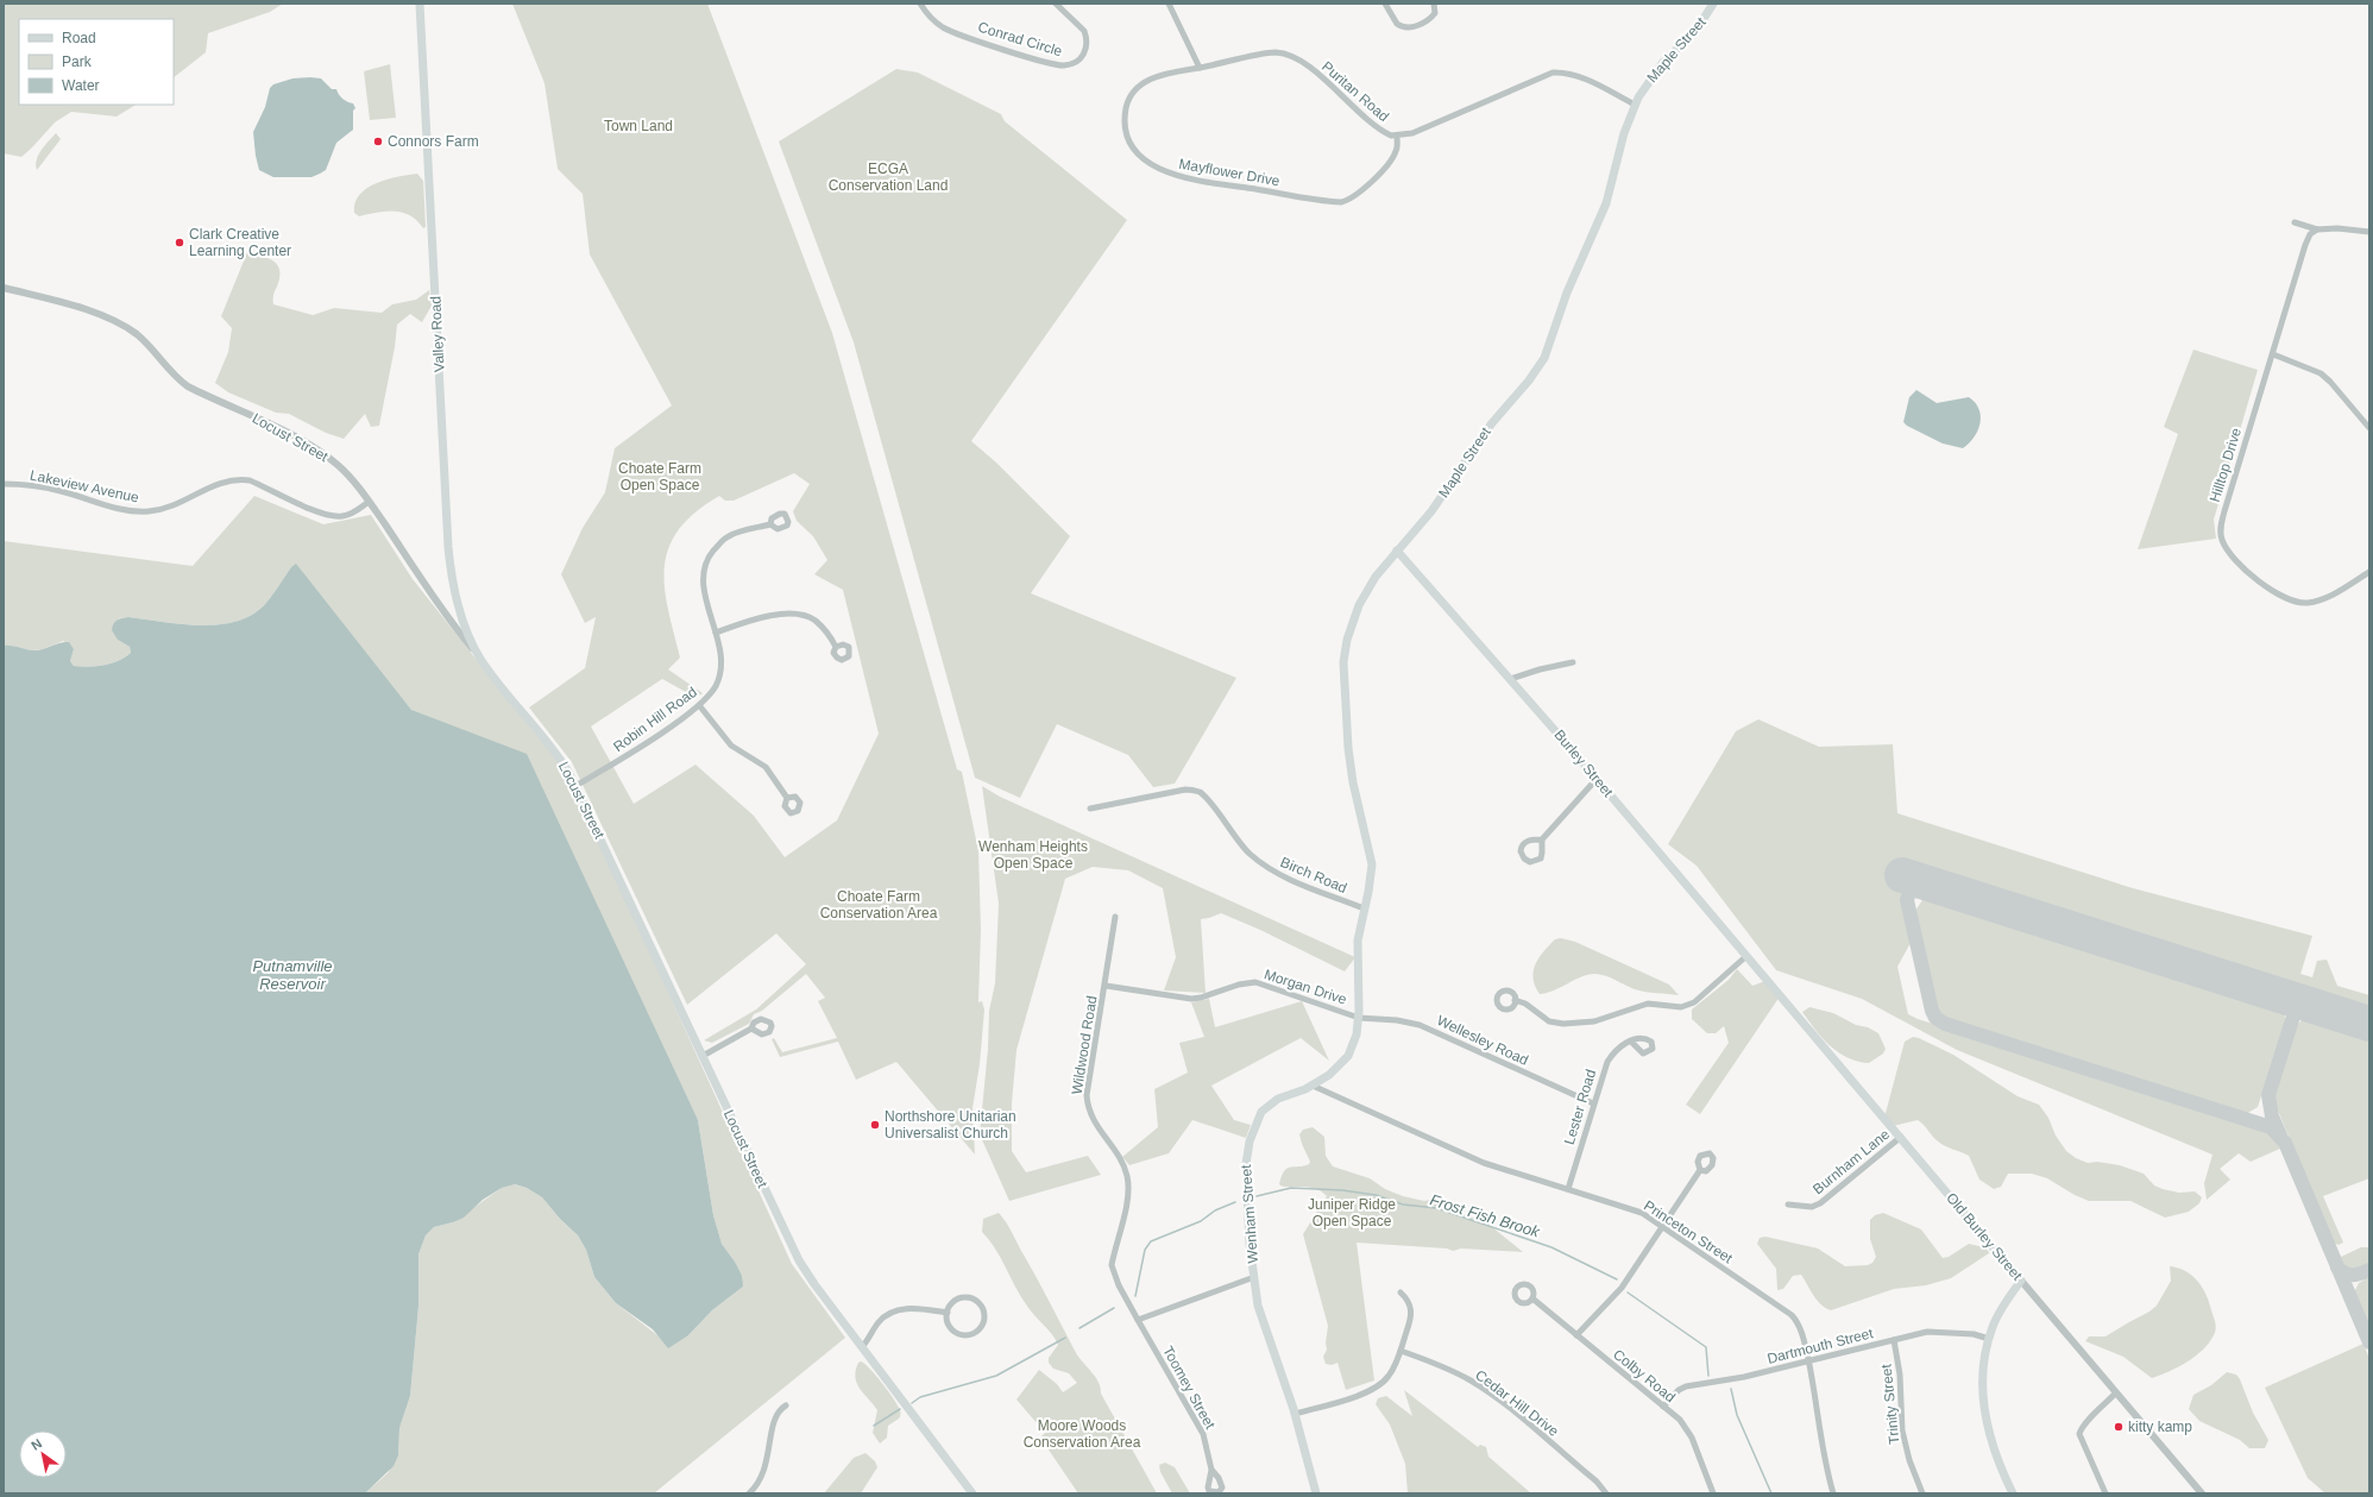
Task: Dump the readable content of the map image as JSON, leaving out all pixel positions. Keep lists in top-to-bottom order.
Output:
{
  "streets": {
    "main road": [
      "Maple Street",
      "Valley Road",
      "Locust Street",
      "Burley Street",
      "Wenham Street",
      "Old Burley Street"
    ],
    "street": [
      "Conrad Circle",
      "Puritan Road",
      "Mayflower Drive",
      "Hilltop Drive",
      "Lakeview Avenue",
      "Robin Hill Road",
      "Birch Road",
      "Morgan Drive",
      "Wellesley Road",
      "Wildwood Road",
      "Lester Road",
      "Burnham Lane",
      "Princeton Street",
      "Dartmouth Street",
      "Colby Road",
      "Toomey Street",
      "Cedar Hill Drive",
      "Trinity Street"
    ]
  },
  "crossings": [
    ["Maple Street", "Puritan Road"],
    ["Maple Street", "Burley Street"],
    ["Maple Street", "Birch Road"],
    ["Maple Street", "Wenham Street"],
    ["Puritan Road", "Mayflower Drive"],
    ["Valley Road", "Locust Street"],
    ["Locust Street", "Lakeview Avenue"],
    ["Locust Street", "Robin Hill Road"],
    ["Burley Street", "Old Burley Street"],
    ["Morgan Drive", "Wellesley Road"],
    ["Morgan Drive", "Wildwood Road"],
    ["Morgan Drive", "Wenham Street"],
    ["Wellesley Road", "Lester Road"],
    ["Wellesley Road", "Wenham Street"],
    ["Wildwood Road", "Toomey Street"],
    ["Lester Road", "Princeton Street"],
    ["Burnham Lane", "Old Burley Street"],
    ["Wenham Street", "Princeton Street"],
    ["Princeton Street", "Dartmouth Street"],
    ["Dartmouth Street", "Colby Road"],
    ["Dartmouth Street", "Trinity Street"]
  ],
  "water": ["Putnamville Reservoir", "Frost Fish Brook"],
  "parks": [
    "Town Land",
    "ECGA Conservation Land",
    "Choate Farm Open Space",
    "Wenham Heights Open Space",
    "Choate Farm Conservation Area",
    "Juniper Ridge Open Space",
    "Moore Woods Conservation Area"
  ],
  "places": [
    "Connors Farm",
    "Clark Creative Learning Center",
    "Northshore Unitarian Universalist Church",
    "kitty kamp"
  ],
  "legend": ["Road", "Park", "Water"],
  "north": "top left"
}
